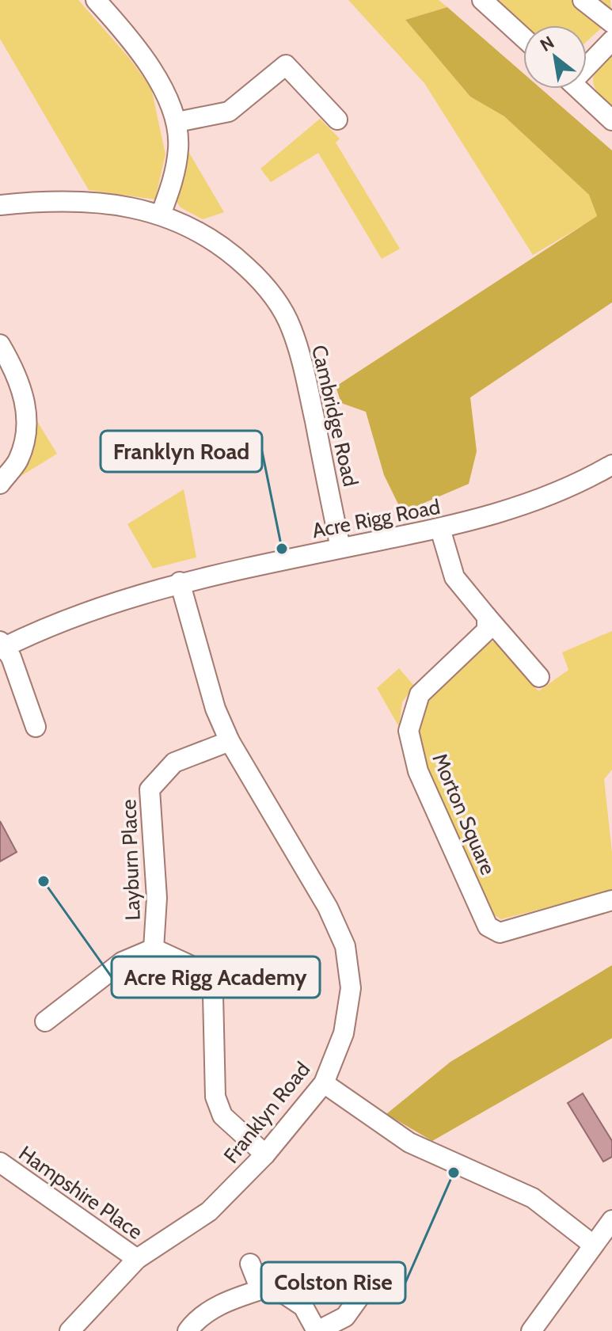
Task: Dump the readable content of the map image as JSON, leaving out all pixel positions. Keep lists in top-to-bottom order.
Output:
{
  "streets": {
    "street": [
      "Cambridge Road",
      "Acre Rigg Road",
      "Morton Square",
      "Layburn Place",
      "Franklyn Road",
      "Hampshire Place"
    ]
  },
  "crossings": [
    ["Cambridge Road", "Acre Rigg Road"],
    ["Acre Rigg Road", "Franklyn Road"],
    ["Layburn Place", "Franklyn Road"],
    ["Franklyn Road", "Hampshire Place"]
  ],
  "places": ["Franklyn Road", "Acre Rigg Academy", "Colston Rise"],
  "north": "top left"
}
